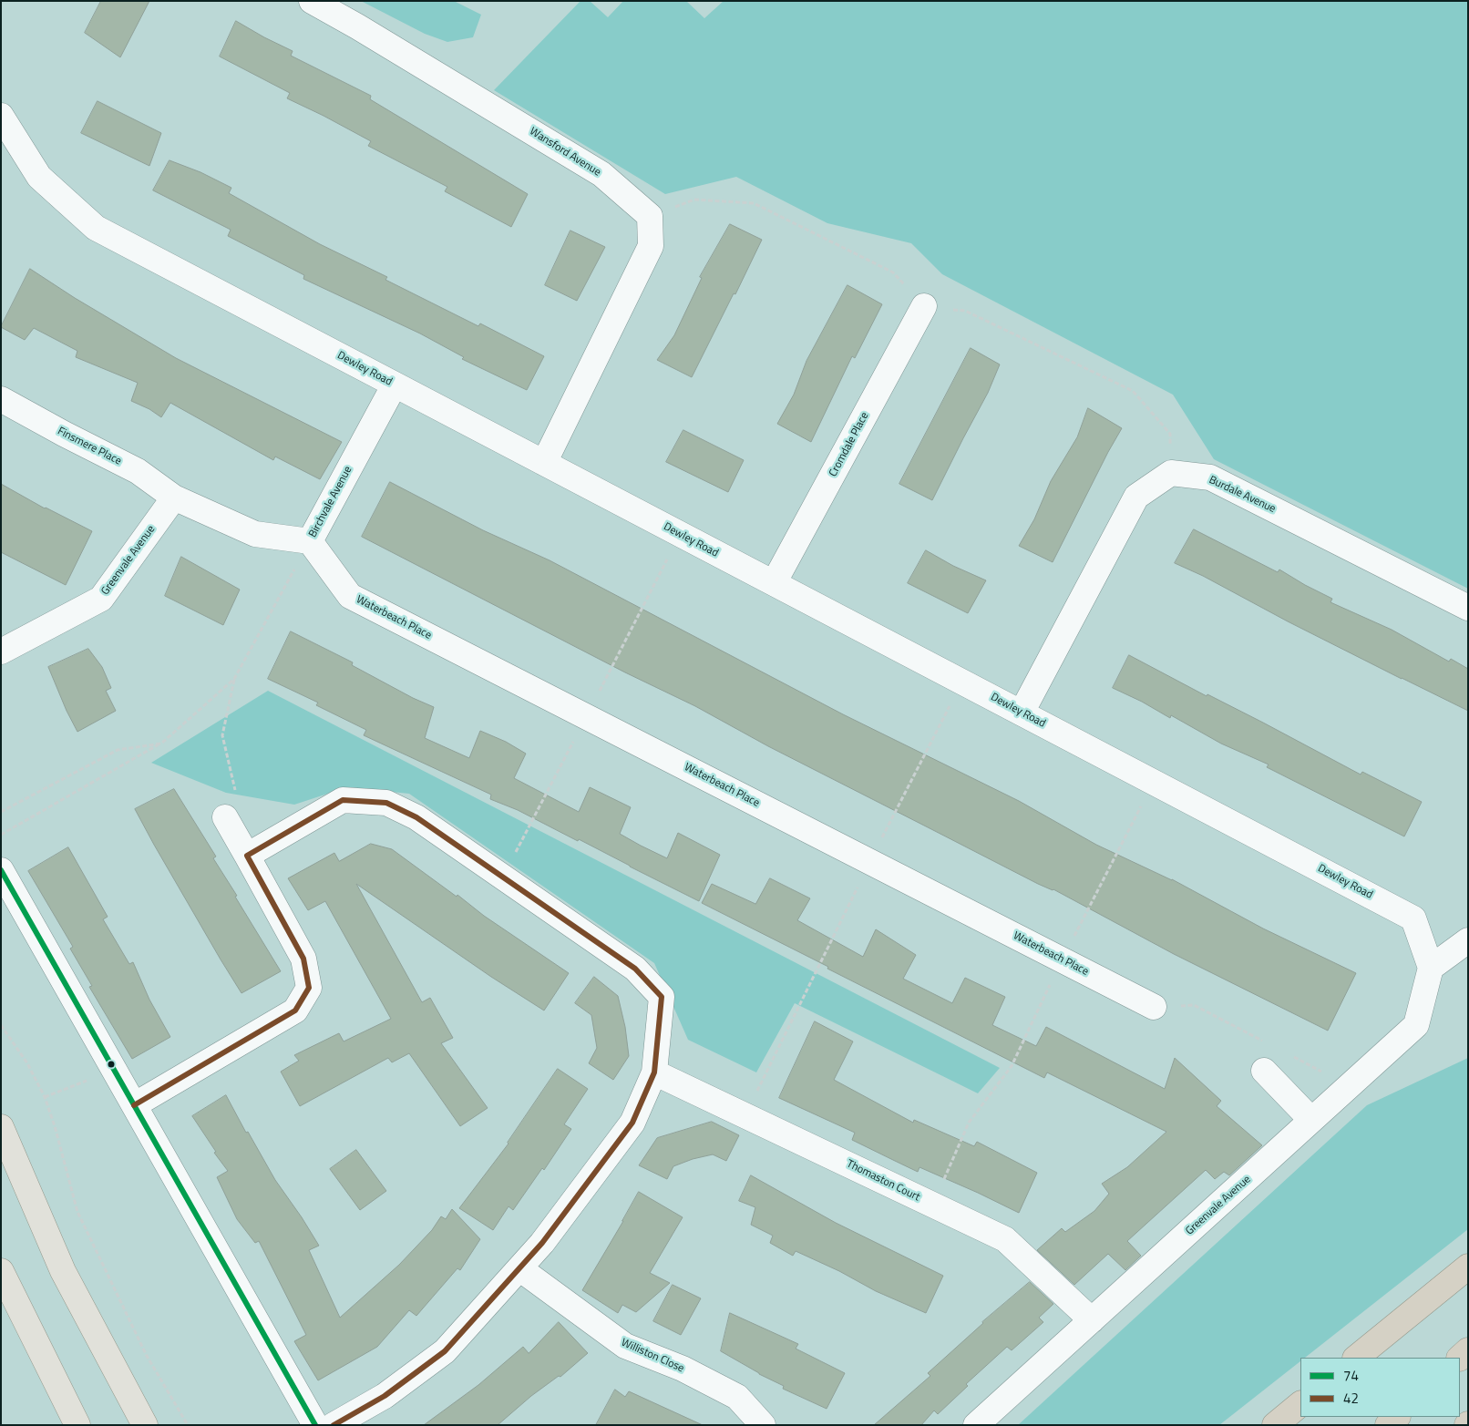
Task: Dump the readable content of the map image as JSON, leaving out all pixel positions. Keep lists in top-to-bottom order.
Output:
{
  "streets": {
    "street": [
      "Wansford Avenue",
      "Dewley Road",
      "Cromdale Place",
      "Finsmere Place",
      "Burdale Avenue",
      "Birchvale Avenue",
      "Greenvale Avenue",
      "Waterbeach Place",
      "Thomaston Court",
      "Williston Close"
    ]
  },
  "crossings": [
    ["Wansford Avenue", "Dewley Road"],
    ["Dewley Road", "Cromdale Place"],
    ["Dewley Road", "Burdale Avenue"],
    ["Dewley Road", "Birchvale Avenue"],
    ["Dewley Road", "Greenvale Avenue"],
    ["Finsmere Place", "Birchvale Avenue"],
    ["Finsmere Place", "Greenvale Avenue"],
    ["Birchvale Avenue", "Greenvale Avenue"],
    ["Birchvale Avenue", "Waterbeach Place"],
    ["Greenvale Avenue", "Thomaston Court"]
  ],
  "lines": ["transit line 42", "transit line 74"],
  "legend": ["74", "42"]
}
